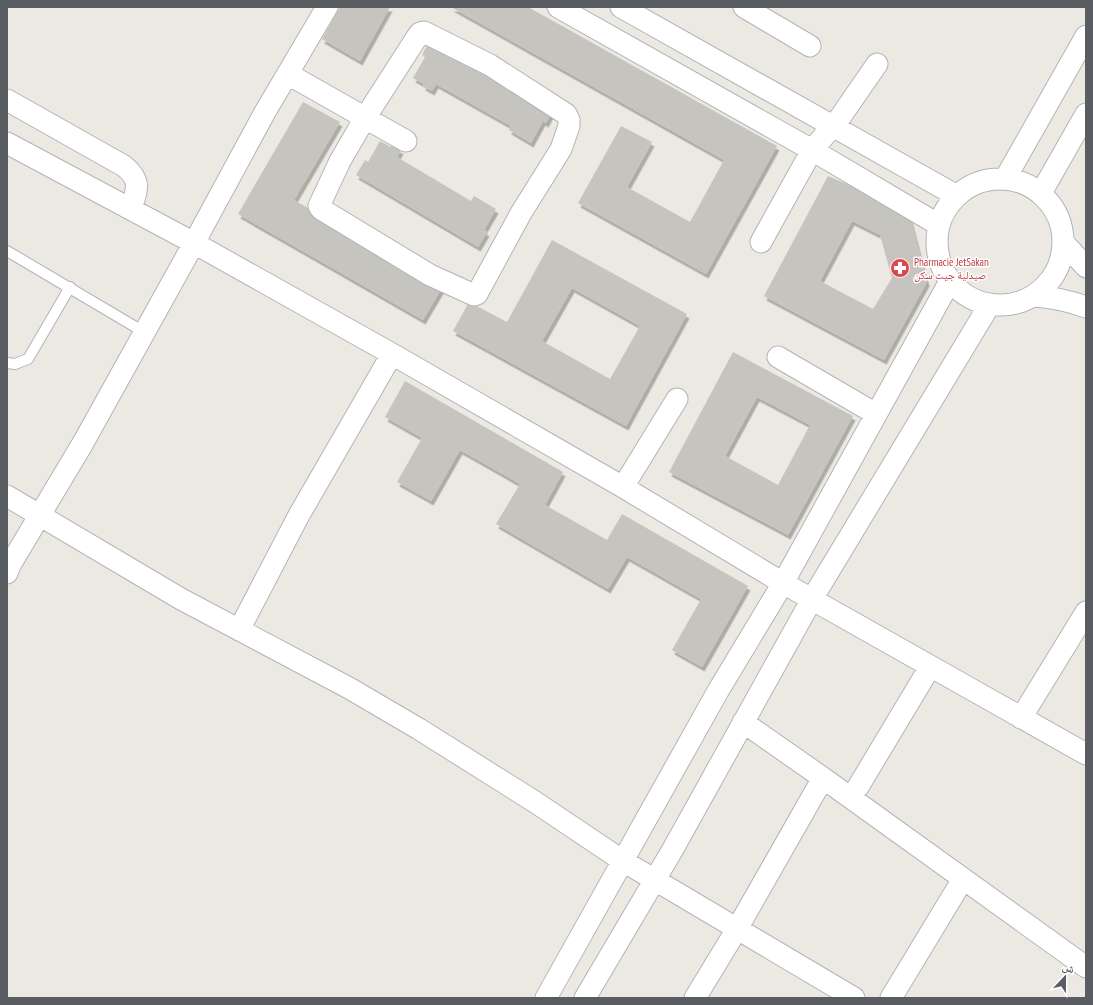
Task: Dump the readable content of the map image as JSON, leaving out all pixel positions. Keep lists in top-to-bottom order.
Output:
{
  "places": {
    "pharmacy": ["Pharmacie JetSakan صيدلية جيت سكن"]
  },
  "north": "top"
}
